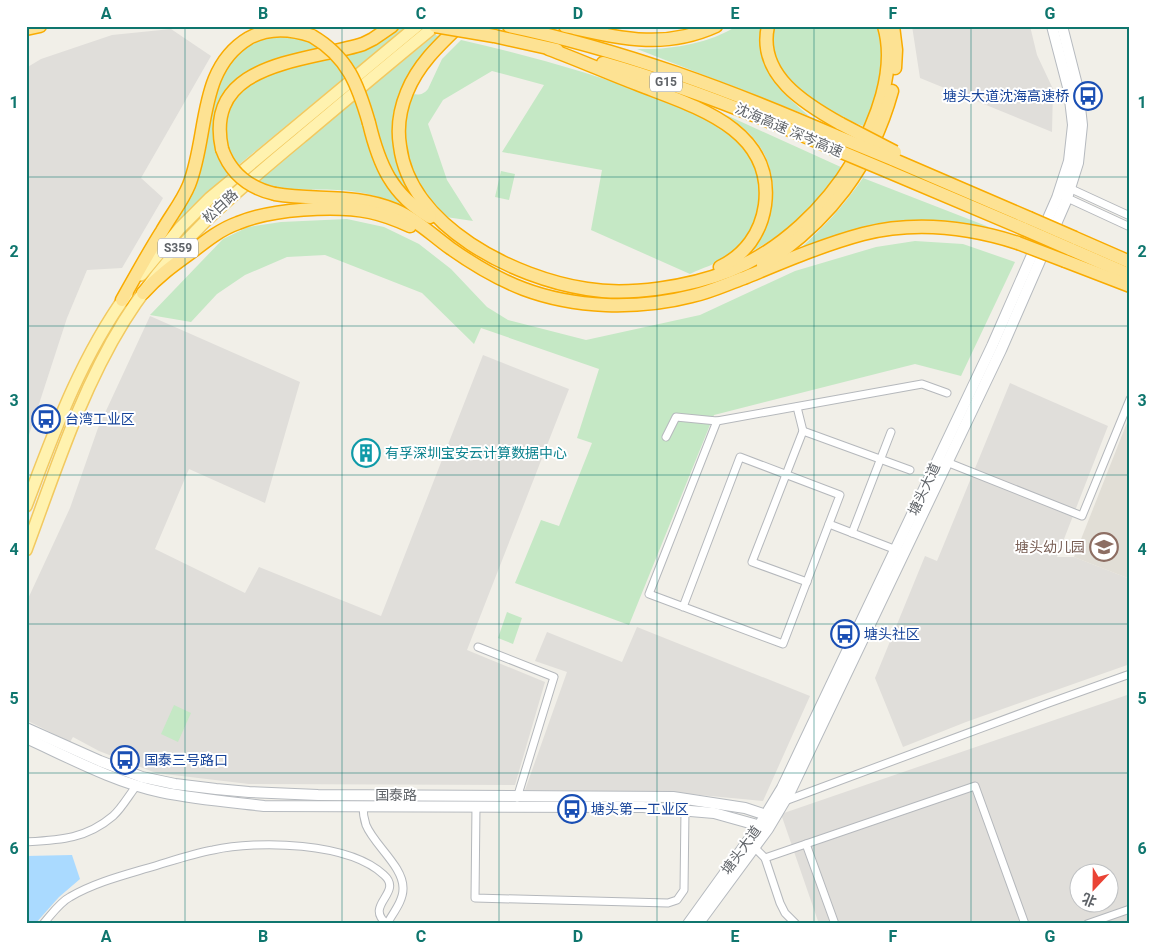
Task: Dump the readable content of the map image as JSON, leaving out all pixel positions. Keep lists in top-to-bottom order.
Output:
{
  "streets": {
    "highway": ["G15", "沈海高速 深岑高速"],
    "main road": [
      "松白路",
      "S359",
      "塘头大道",
      "国泰路"
    ]
  },
  "crossings": [
    ["沈海高速 深岑高速", "松白路"],
    ["塘头大道", "国泰路"]
  ],
  "places": {
    "bus stop": [
      "塘头大道沈海高速桥",
      "台湾工业区",
      "塘头社区",
      "国泰三号路口",
      "塘头第一工业区"
    ],
    "building": ["有孚深圳宝安云计算数据中心"],
    "school or university": ["塘头幼儿园"]
  },
  "north": "bottom",
  "grid": {
    "columns": [
      "A",
      "B",
      "C",
      "D",
      "E",
      "F",
      "G"
    ],
    "rows": [
      "1",
      "2",
      "3",
      "4",
      "5",
      "6"
    ]
  }
}
